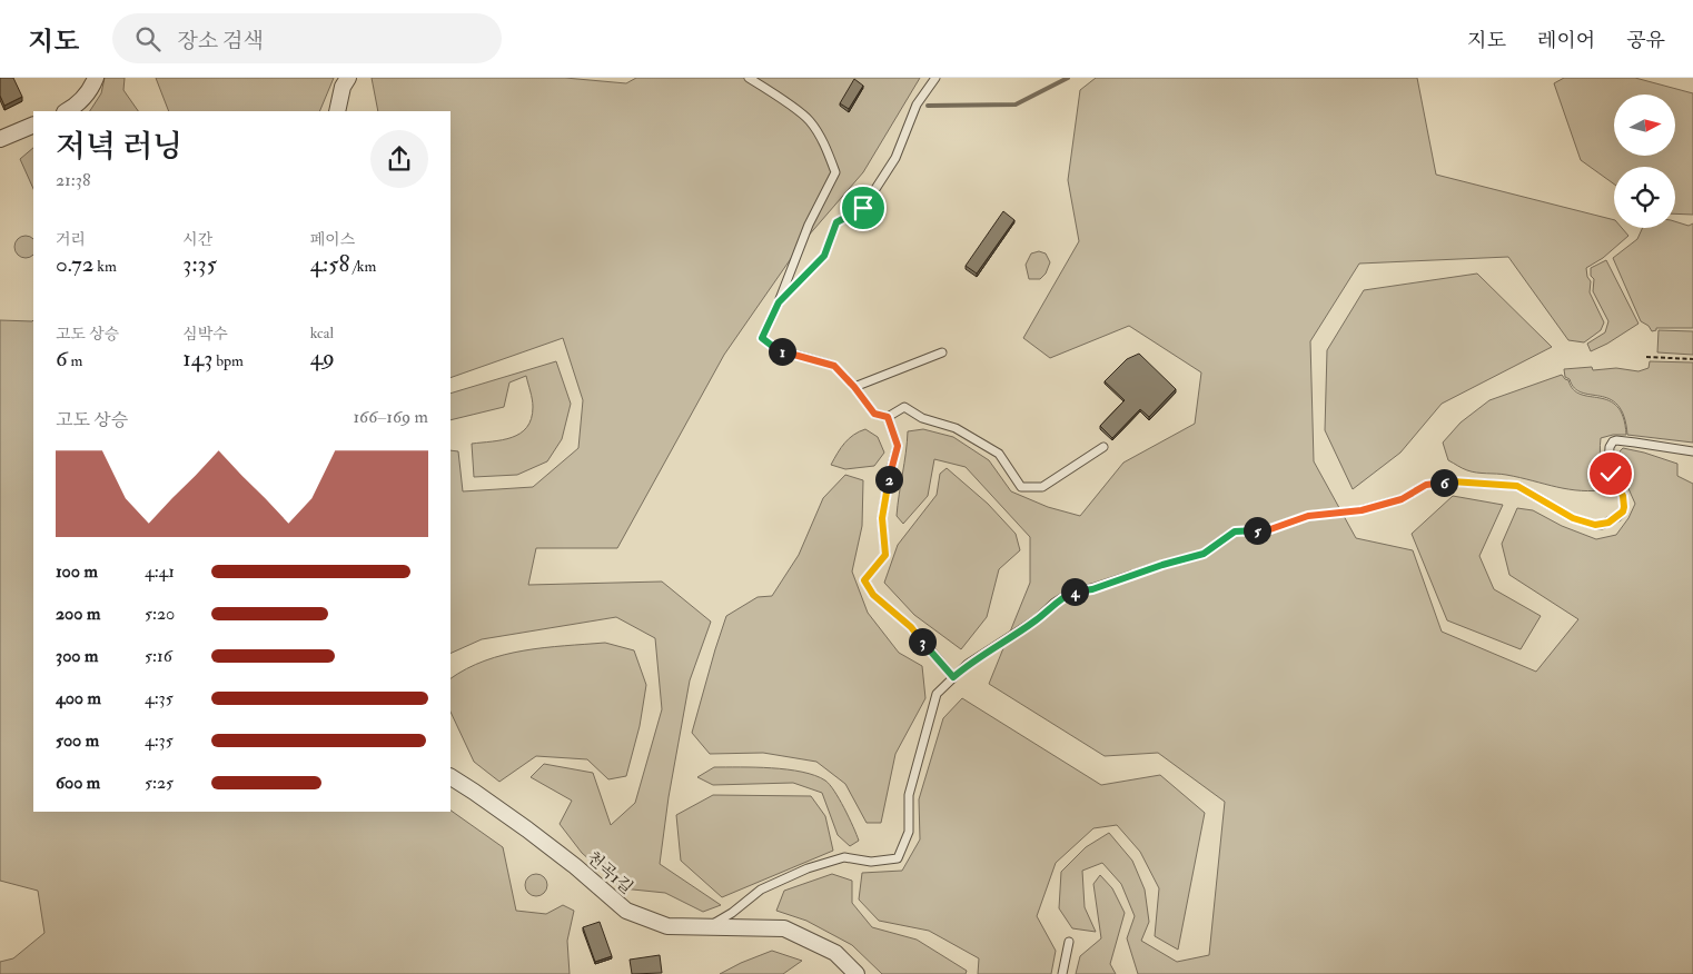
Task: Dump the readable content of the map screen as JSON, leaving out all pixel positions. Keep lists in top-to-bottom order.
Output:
{
  "streets": {
    "street": ["천곡1길"]
  },
  "north": "right",
  "page": {
    "header": "지도",
    "search": "장소 검색",
    "nav": ["지도", "레이어", "공유"],
    "heading": ["저녁 러닝", "21:38"],
    "stats": [
      ["거리", "0.72 km"],
      ["시간", "3:35"],
      ["페이스", "4:58 /km"],
      ["고도 상승", "6 m"],
      ["심박수", "143 bpm"],
      ["kcal", "49"]
    ],
    "pins": [
      "1",
      "2",
      "6",
      "5",
      "4",
      "3"
    ],
    "chart": ["고도 상승", "166–169 m"],
    "list": [
      {
        "name": "100 m",
        "note": "4:41"
      },
      {
        "name": "200 m",
        "note": "5:20"
      },
      {
        "name": "300 m",
        "note": "5:16"
      },
      {
        "name": "400 m",
        "note": "4:35"
      },
      {
        "name": "500 m",
        "note": "4:35"
      },
      {
        "name": "600 m",
        "note": "5:25"
      }
    ]
  }
}
